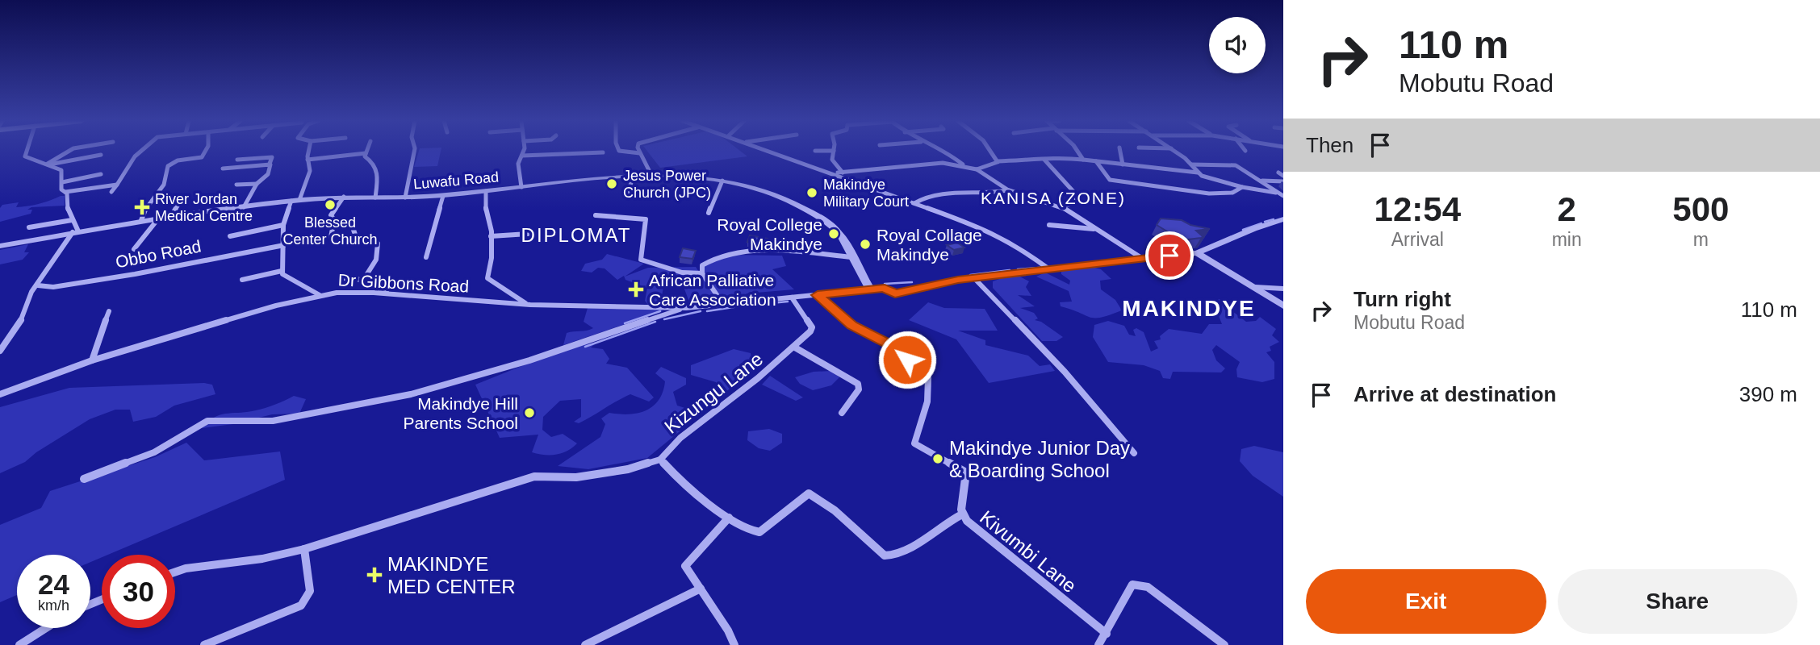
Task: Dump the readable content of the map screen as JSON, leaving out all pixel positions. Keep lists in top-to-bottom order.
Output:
{
  "streets": {
    "street": [
      "Luwafu Road",
      "Obbo Road",
      "Dr Gibbons Road",
      "Kizungu Lane",
      "Kivumbi Lane"
    ]
  },
  "districts": ["KANISA (ZONE)", "DIPLOMAT", "MAKINDYE"],
  "places": {
    "other": [
      "Jesus Power Church (JPC)",
      "Makindye Military Court",
      "Blessed Center Church",
      "Royal College Makindye",
      "Royal Collage Makindye",
      "Makindye Hill Parents School",
      "Makindye Junior Day & Boarding School"
    ],
    "health": ["River Jordan Medical Centre", "African Palliative Care Association", "MAKINDYE MED CENTER"]
  },
  "page": {
    "turn": ["110 m", "Mobutu Road"],
    "then": "Then",
    "eta": [
      "12:54",
      "Arrival",
      "2",
      "min",
      "500",
      "m"
    ],
    "list": [
      {
        "name": "Turn right",
        "note": "Mobutu Road",
        "value": "110 m"
      },
      {
        "name": "Arrive at destination",
        "value": "390 m"
      }
    ],
    "speed": "24 km/h",
    "limit": "30",
    "buttons": ["Exit", "Share"]
  }
}
